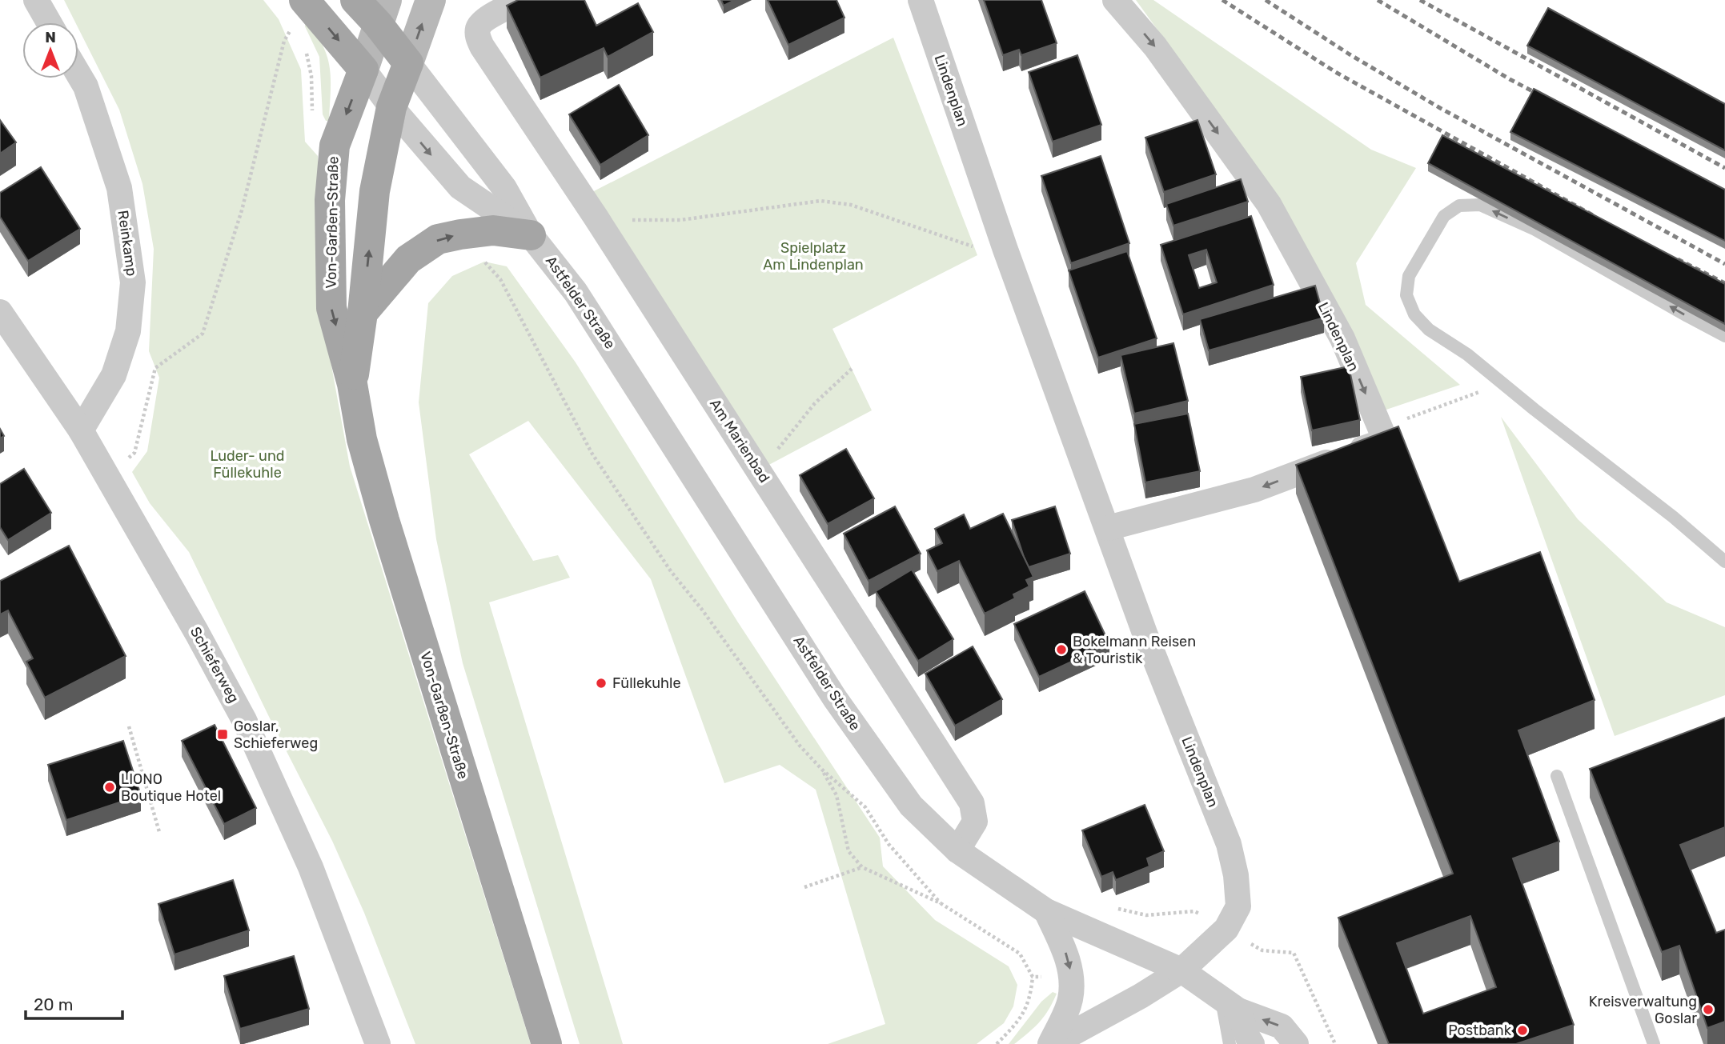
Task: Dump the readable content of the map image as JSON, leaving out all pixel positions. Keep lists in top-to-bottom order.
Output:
{
  "streets": {
    "main road": ["Von-Garßen-Straße", "Astfelder Straße"],
    "street": [
      "Lindenplan",
      "Reinkamp",
      "Am Marienbad",
      "Schieferweg"
    ]
  },
  "crossings": [
    ["Lindenplan", "Astfelder Straße"],
    ["Von-Garßen-Straße", "Astfelder Straße"],
    ["Reinkamp", "Schieferweg"],
    ["Astfelder Straße", "Am Marienbad"]
  ],
  "parks": ["Spielplatz Am Lindenplan", "Luder- und Füllekuhle"],
  "places": {
    "other": [
      "Bokelmann Reisen & Touristik",
      "Füllekuhle",
      "LIONO Boutique Hotel",
      "Kreisverwaltung Goslar",
      "Postbank"
    ],
    "transit": ["Goslar, Schieferweg"]
  },
  "scale_bar": "20 m",
  "north": "top"
}
